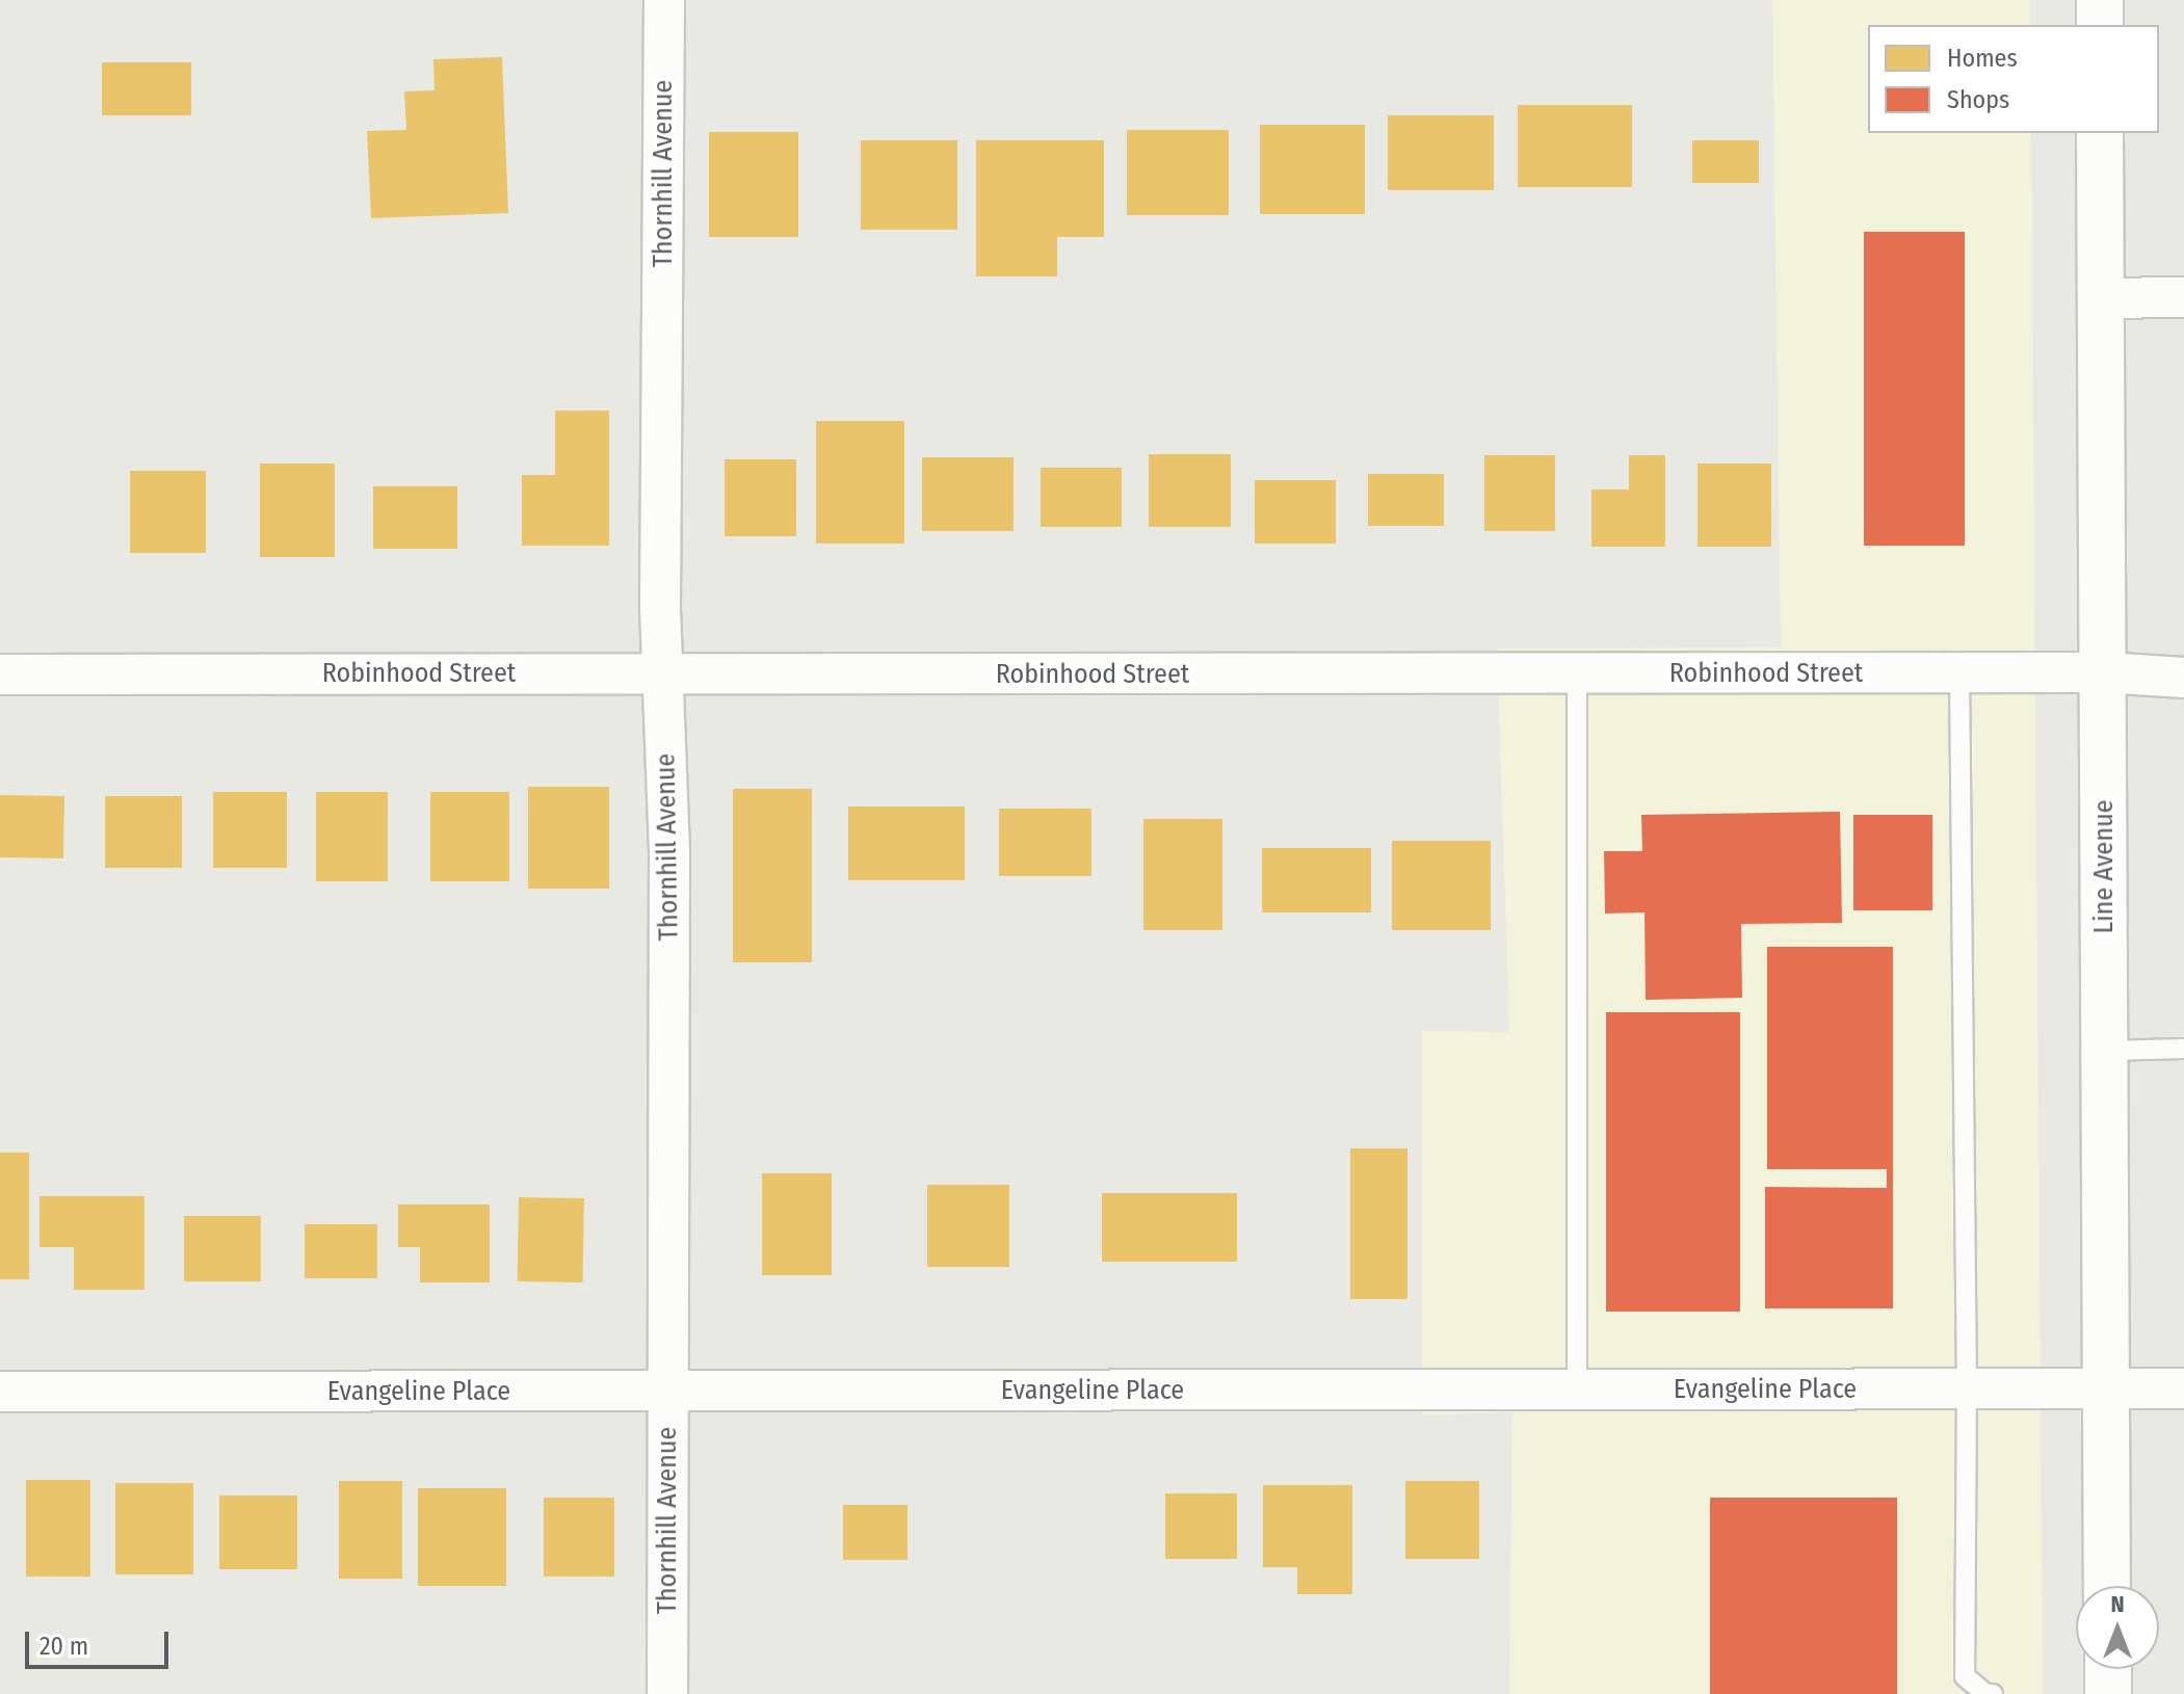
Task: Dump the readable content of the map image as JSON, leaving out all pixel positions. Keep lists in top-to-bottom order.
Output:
{
  "streets": {
    "main road": ["Line Avenue"],
    "street": ["Thornhill Avenue", "Robinhood Street", "Evangeline Place"]
  },
  "crossings": [
    ["Thornhill Avenue", "Robinhood Street"],
    ["Thornhill Avenue", "Evangeline Place"],
    ["Robinhood Street", "Line Avenue"],
    ["Line Avenue", "Evangeline Place"]
  ],
  "legend": ["Homes", "Shops"],
  "scale_bar": "20 m",
  "north": "top"
}
